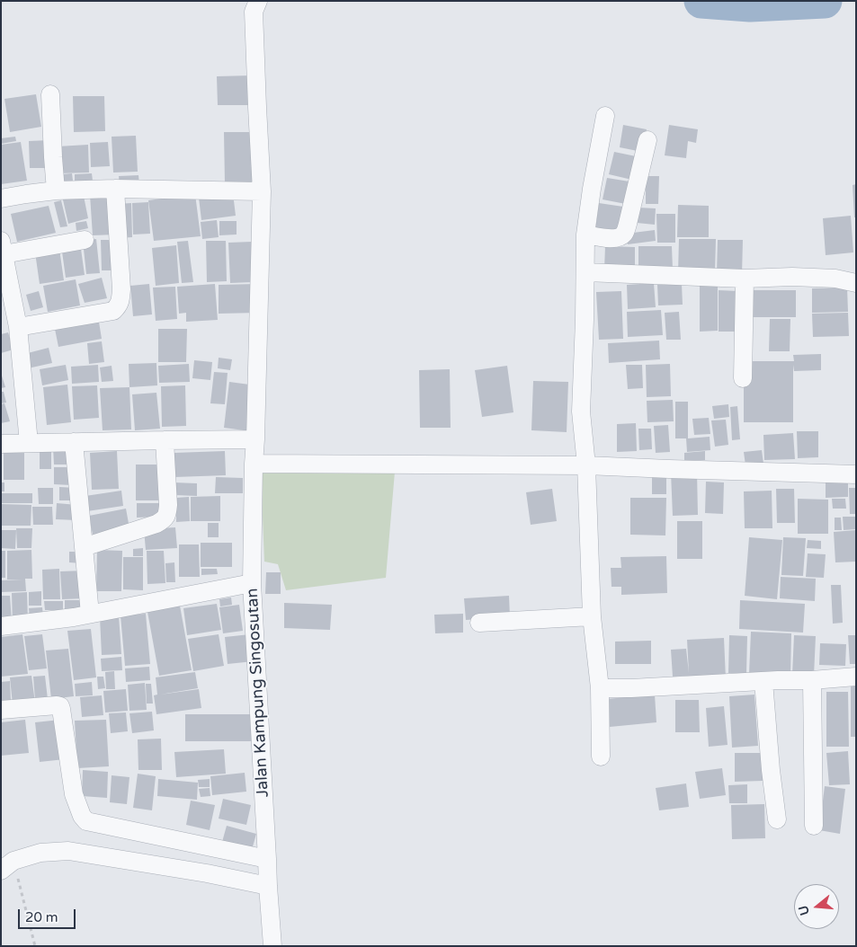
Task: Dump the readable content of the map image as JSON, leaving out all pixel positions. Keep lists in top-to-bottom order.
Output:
{
  "streets": {
    "street": ["Jalan Kampung Singosutan"]
  },
  "scale_bar": "20 m",
  "north": "left"
}
